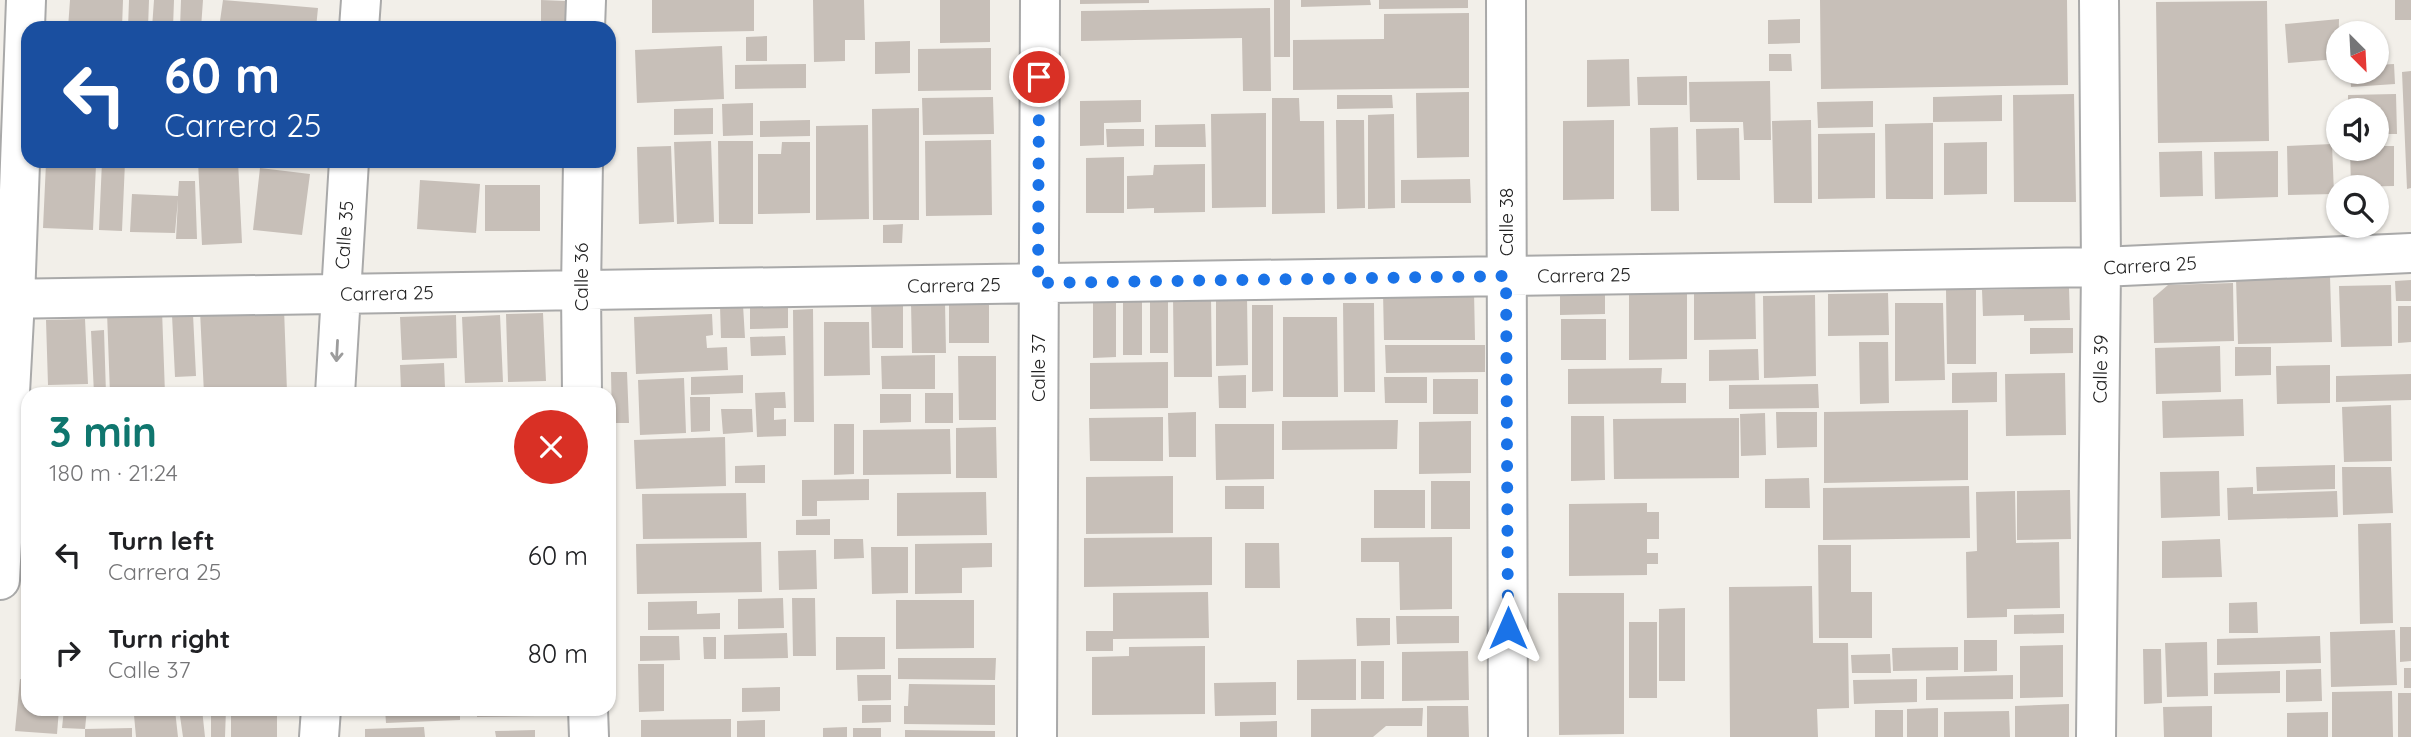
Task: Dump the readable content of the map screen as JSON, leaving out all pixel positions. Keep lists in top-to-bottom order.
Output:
{
  "streets": {
    "street": [
      "Calle 38",
      "Calle 35",
      "Carrera 25",
      "Calle 36",
      "Calle 37",
      "Calle 39"
    ]
  },
  "crossings": [
    ["Calle 38", "Carrera 25"],
    ["Calle 35", "Carrera 25"],
    ["Carrera 25", "Calle 36"],
    ["Carrera 25", "Calle 37"],
    ["Carrera 25", "Calle 39"]
  ],
  "north": "bottom right",
  "page": {
    "turn": ["60 m", "Carrera 25"],
    "heading": ["3 min", "180 m · 21:24"],
    "list": [
      {
        "name": "Turn left",
        "note": "Carrera 25",
        "value": "60 m"
      },
      {
        "name": "Turn right",
        "note": "Calle 37",
        "value": "80 m"
      }
    ]
  }
}
